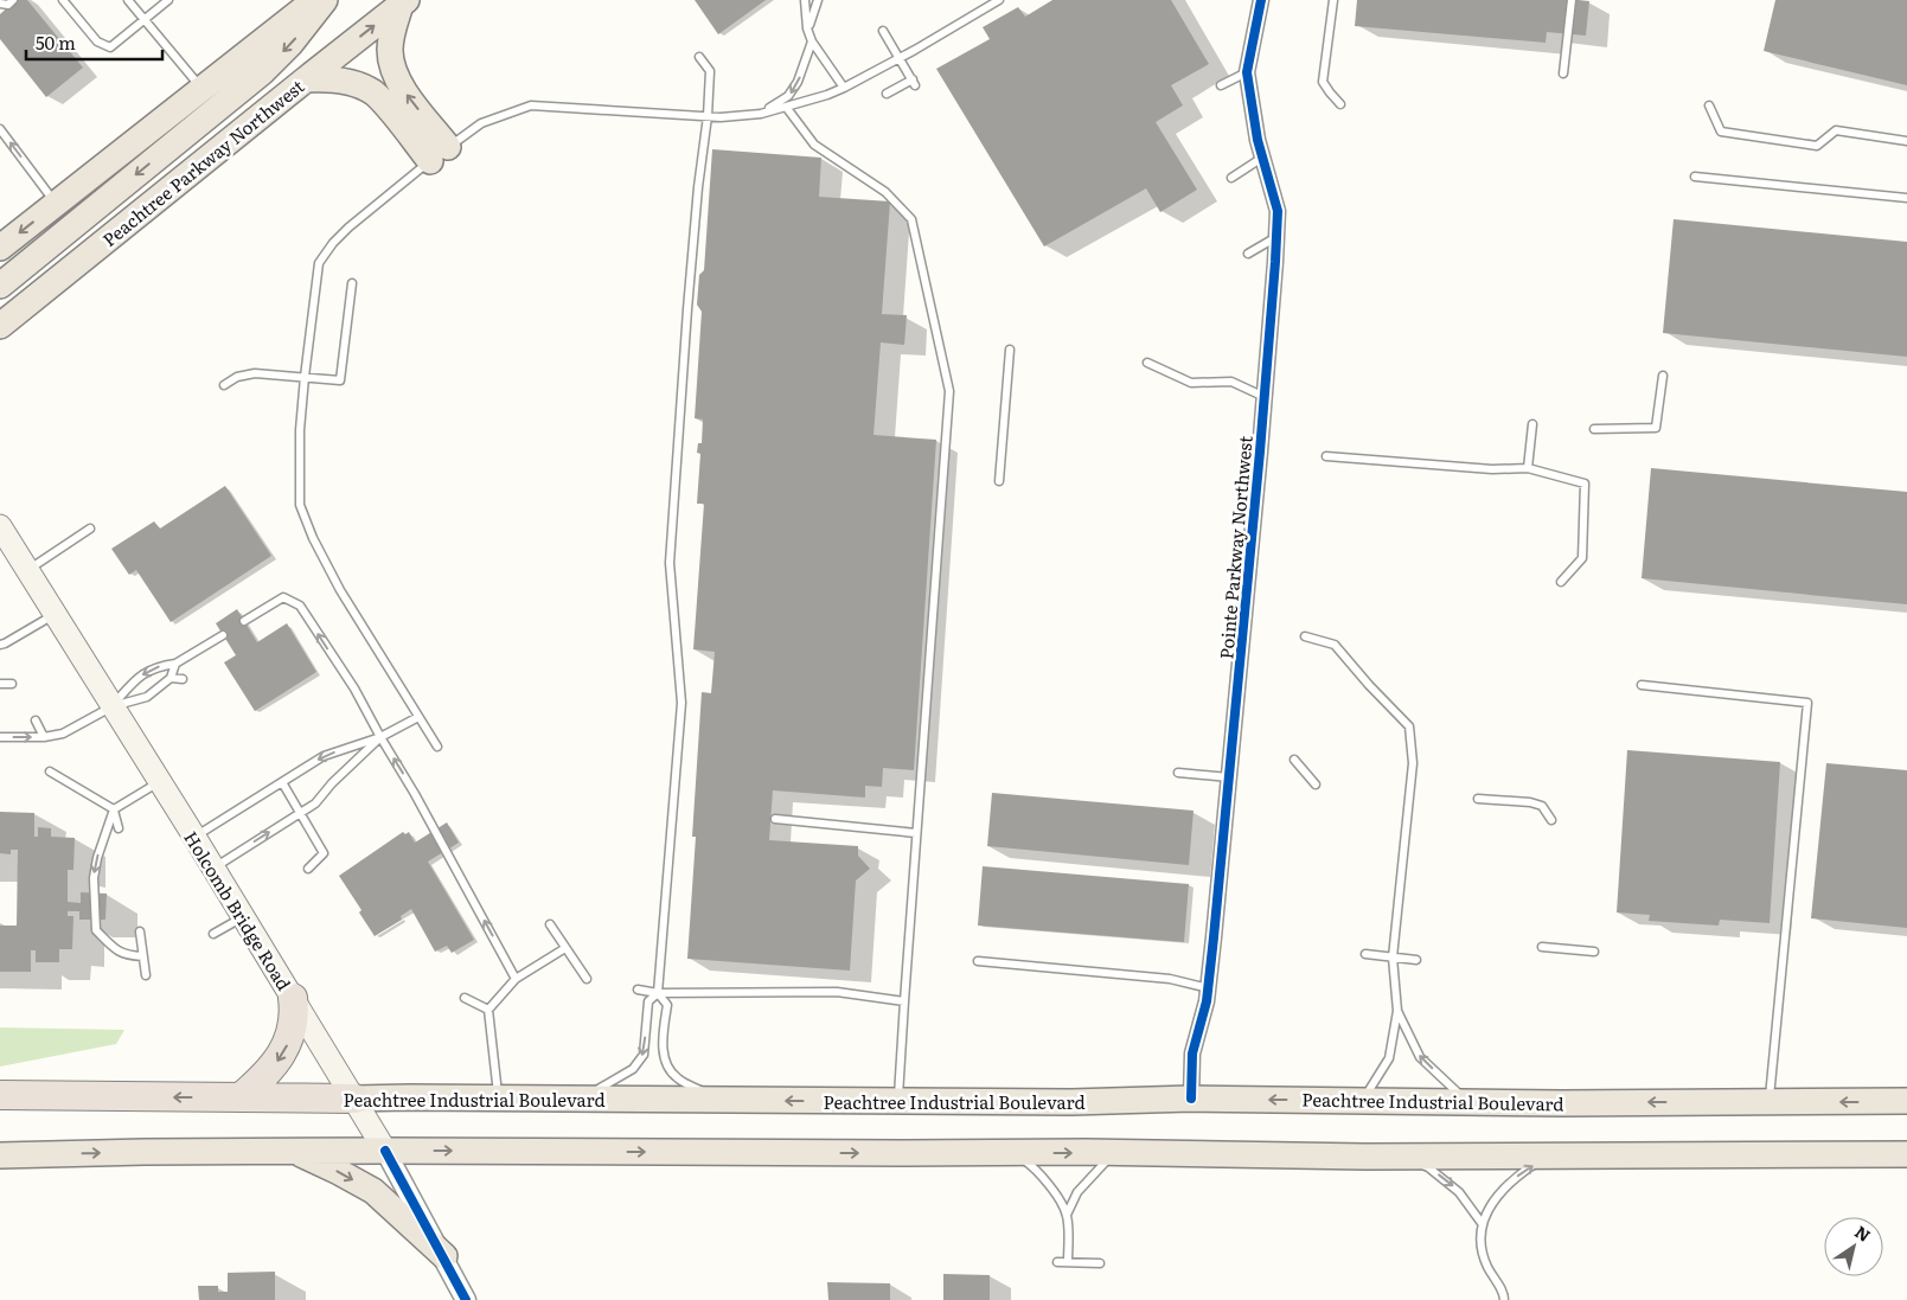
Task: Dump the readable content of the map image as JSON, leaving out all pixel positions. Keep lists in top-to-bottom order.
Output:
{
  "streets": {
    "highway": ["Peachtree Parkway Northwest", "Peachtree Industrial Boulevard"],
    "main road": ["Holcomb Bridge Road"],
    "street": ["Pointe Parkway Northwest"]
  },
  "crossings": [
    ["Pointe Parkway Northwest", "Peachtree Industrial Boulevard"],
    ["Holcomb Bridge Road", "Peachtree Industrial Boulevard"]
  ],
  "scale_bar": "50 m",
  "north": "top right"
}
